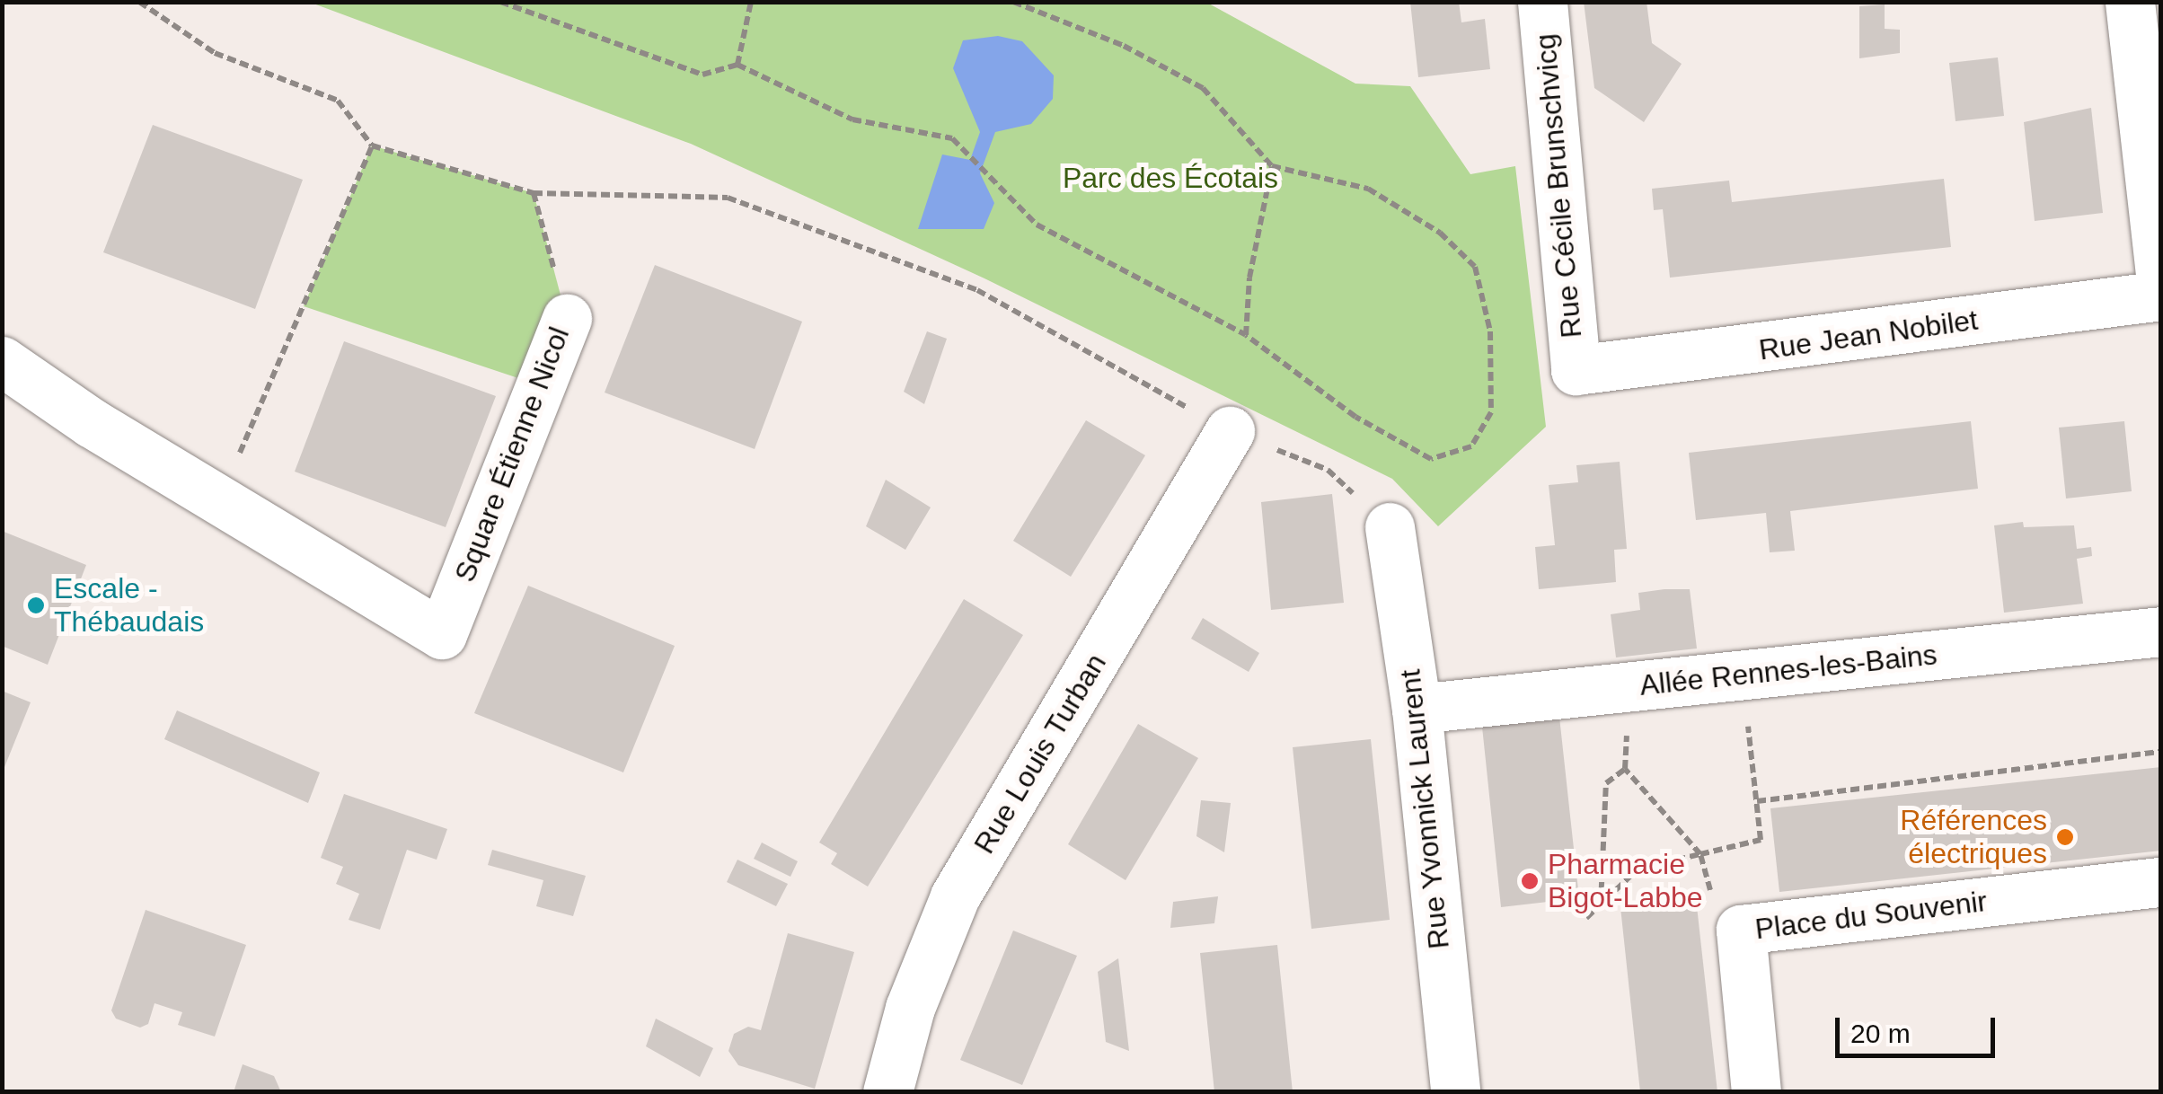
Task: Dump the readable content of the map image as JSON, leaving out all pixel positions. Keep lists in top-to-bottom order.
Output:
{
  "streets": {
    "street": [
      "Rue Cécile Brunschvicg",
      "Rue Jean Nobilet",
      "Square Étienne Nicol",
      "Allée Rennes-les-Bains",
      "Rue Louis Turban",
      "Rue Yvonnick Laurent",
      "Place du Souvenir"
    ]
  },
  "crossings": [
    ["Rue Cécile Brunschvicg", "Rue Jean Nobilet"],
    ["Allée Rennes-les-Bains", "Rue Yvonnick Laurent"]
  ],
  "parks": ["Parc des Écotais"],
  "places": ["Escale - Thébaudais", "Références électriques", "Pharmacie Bigot-Labbe"],
  "scale_bar": "20 m"
}
